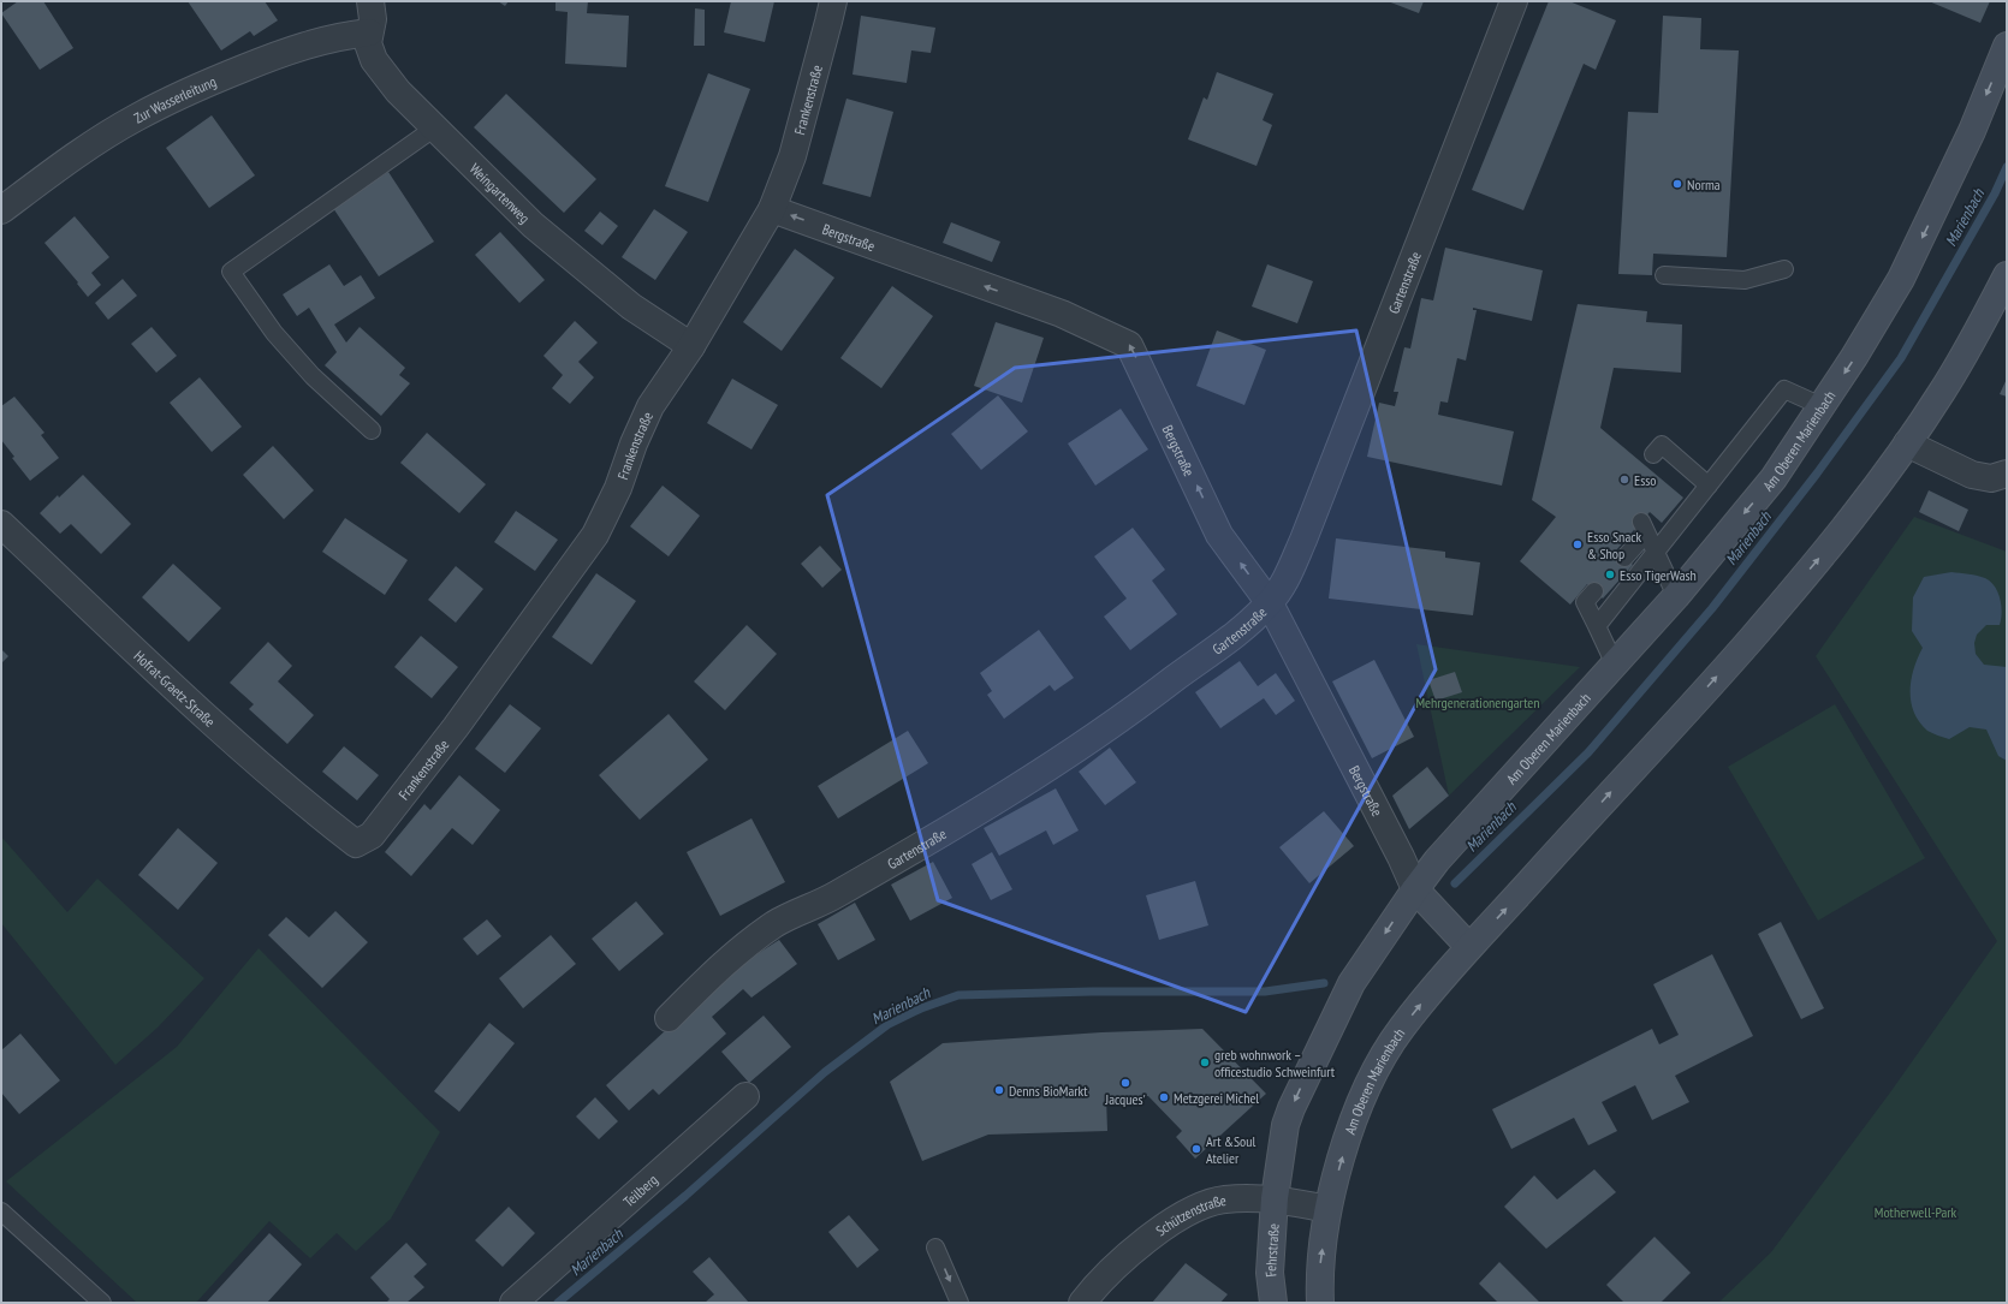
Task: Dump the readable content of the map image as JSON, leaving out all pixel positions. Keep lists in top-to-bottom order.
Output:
{
  "streets": {
    "main road": ["Am Oberen Marienbach", "Fehrstraße"],
    "street": [
      "Zur Wasserleitung",
      "Frankenstraße",
      "Weingartenweg",
      "Bergstraße",
      "Gartenstraße",
      "Hofrat-Graetz-Straße",
      "Teilberg",
      "Schützenstraße"
    ]
  },
  "crossings": [
    ["Zur Wasserleitung", "Weingartenweg"],
    ["Frankenstraße", "Weingartenweg"],
    ["Frankenstraße", "Bergstraße"],
    ["Frankenstraße", "Hofrat-Graetz-Straße"],
    ["Bergstraße", "Gartenstraße"],
    ["Bergstraße", "Am Oberen Marienbach"],
    ["Am Oberen Marienbach", "Schützenstraße"],
    ["Am Oberen Marienbach", "Fehrstraße"],
    ["Schützenstraße", "Fehrstraße"]
  ],
  "one_way": ["Bergstraße"],
  "water": ["Marienbach"],
  "parks": ["Mehrgenerationengarten", "Motherwell-Park"],
  "places": [
    "Norma",
    "Esso",
    "Esso Snack & Shop",
    "Esso TigerWash",
    "greb wohnwork – officestudio Schweinfurt",
    "Jacques'",
    "Denns BioMarkt",
    "Metzgerei Michel",
    "Art &Soul Atelier"
  ]
}
